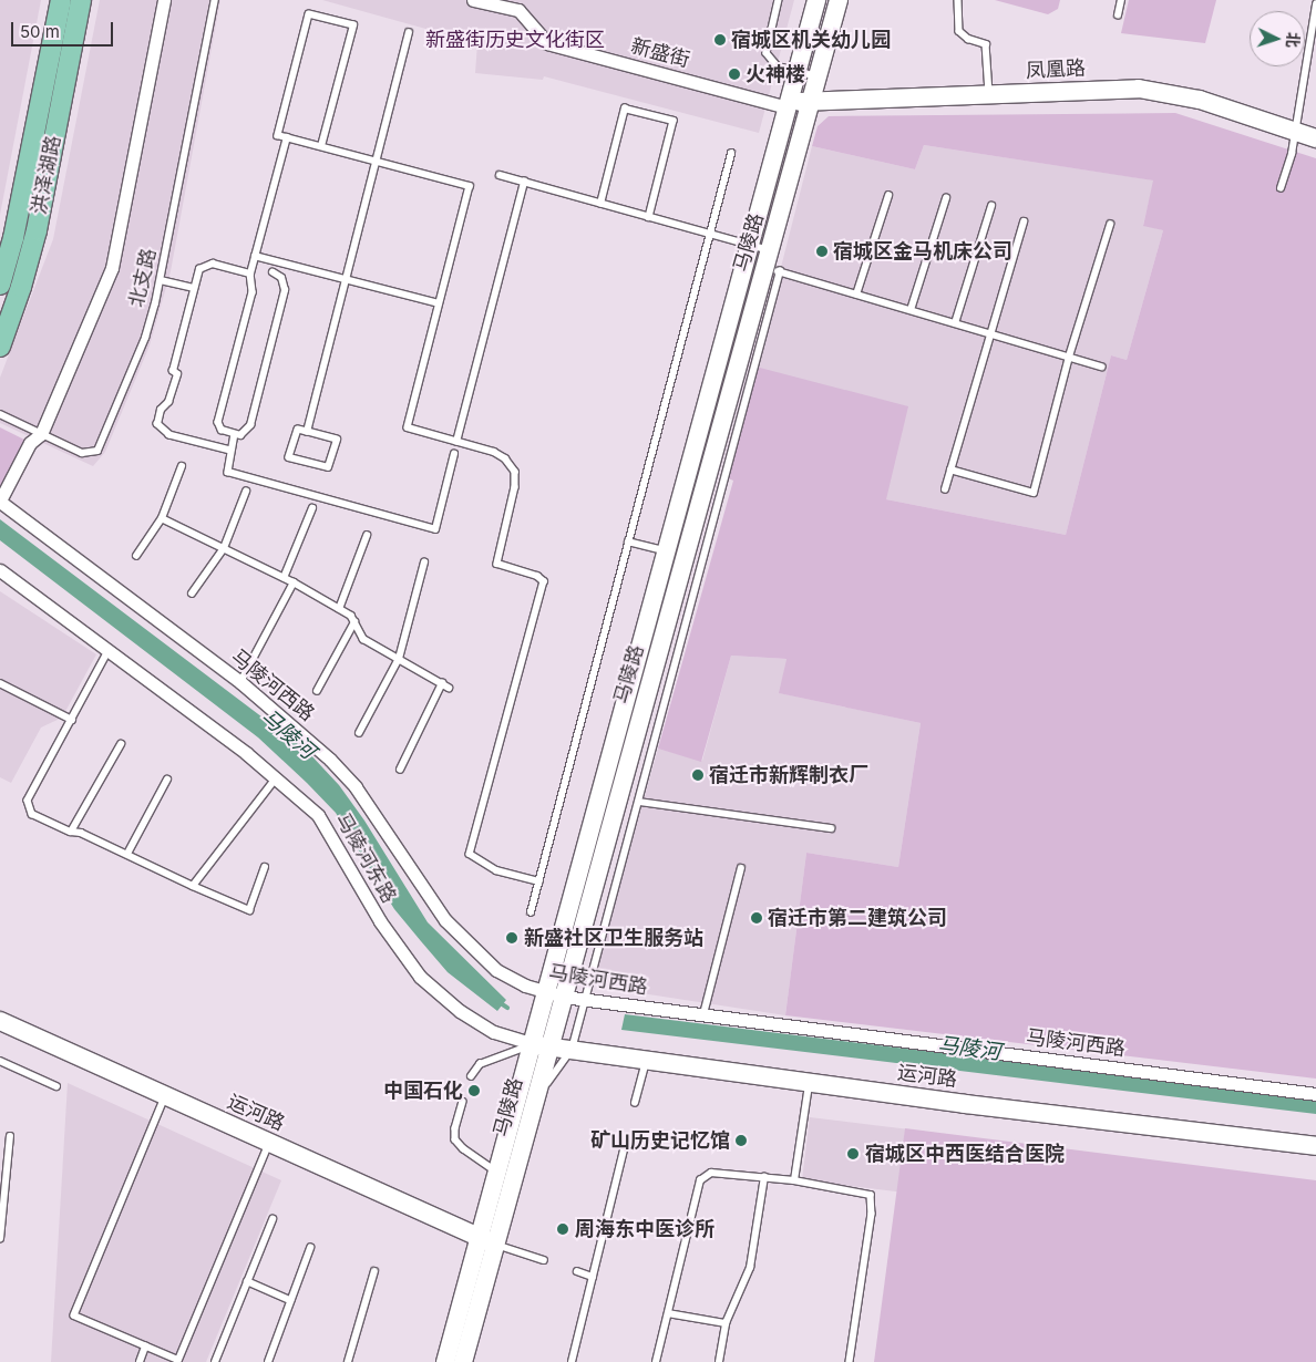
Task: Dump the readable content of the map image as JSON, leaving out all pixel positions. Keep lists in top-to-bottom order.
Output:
{
  "streets": {
    "main road": ["洪泽湖路"],
    "street": [
      "新盛街",
      "凤凰路",
      "马陵路",
      "马陵河西路",
      "马陵河东路",
      "运河路"
    ],
    "lane": ["北支路"]
  },
  "crossings": [
    ["新盛街", "凤凰路"],
    ["新盛街", "马陵路"],
    ["凤凰路", "马陵路"],
    ["马陵路", "马陵河西路"],
    ["马陵路", "马陵河东路"],
    ["马陵路", "运河路"],
    ["马陵河东路", "运河路"]
  ],
  "water": ["马陵河"],
  "parks": ["新盛街历史文化街区"],
  "places": [
    "宿城区机关幼儿园",
    "火神楼",
    "宿城区金马机床公司",
    "宿迁市新辉制衣厂",
    "宿迁市第二建筑公司",
    "新盛社区卫生服务站",
    "中国石化",
    "矿山历史记忆馆",
    "宿城区中西医结合医院",
    "周海东中医诊所"
  ],
  "scale_bar": "50 m",
  "north": "right"
}
